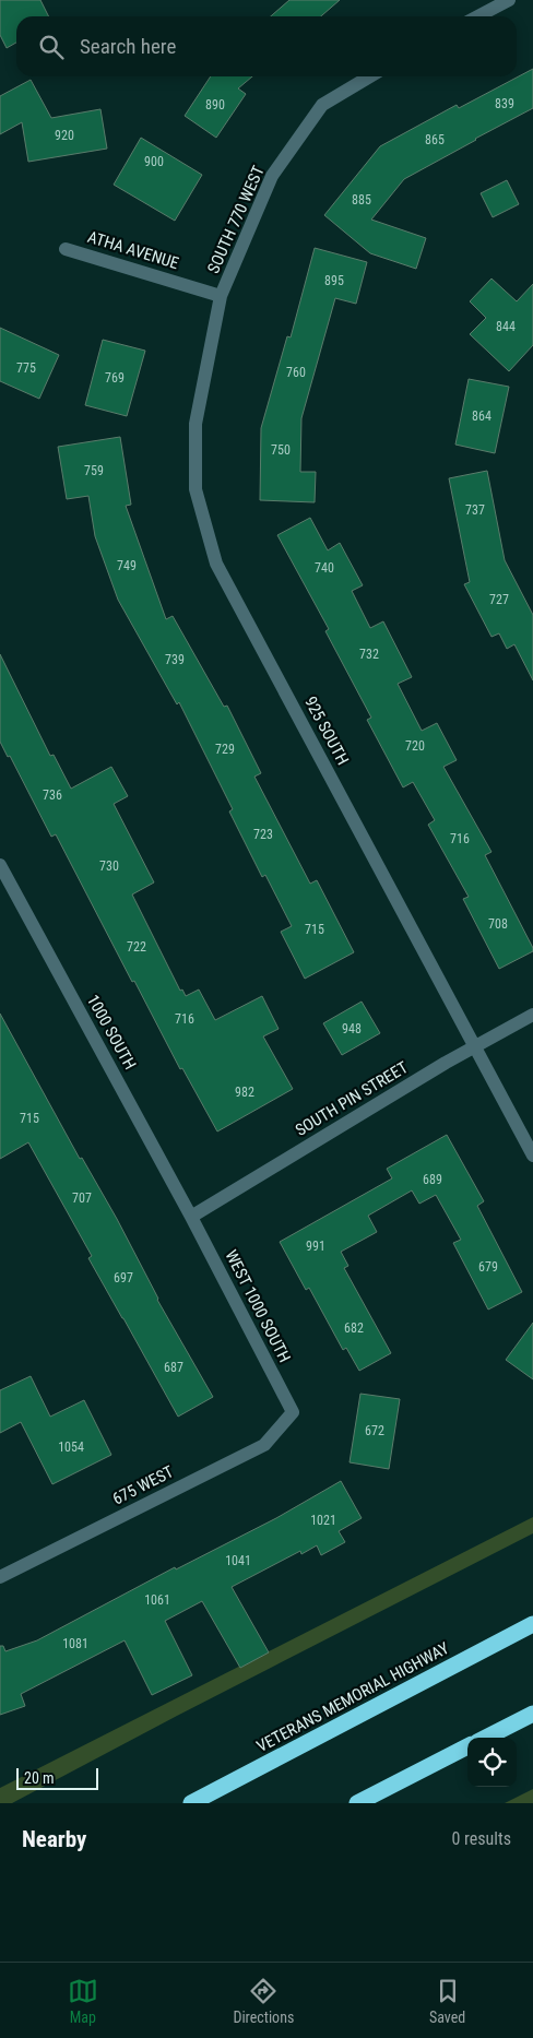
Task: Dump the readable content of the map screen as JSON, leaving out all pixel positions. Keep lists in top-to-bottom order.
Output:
{
  "streets": {
    "highway": ["VETERANS MEMORIAL HIGHWAY"],
    "street": [
      "SOUTH 770 WEST",
      "ATHA AVENUE",
      "925 SOUTH",
      "1000 SOUTH",
      "SOUTH PIN STREET",
      "WEST 1000 SOUTH",
      "675 WEST"
    ]
  },
  "crossings": [
    ["SOUTH 770 WEST", "ATHA AVENUE"],
    ["SOUTH 770 WEST", "925 SOUTH"],
    ["ATHA AVENUE", "925 SOUTH"],
    ["925 SOUTH", "SOUTH PIN STREET"],
    ["1000 SOUTH", "SOUTH PIN STREET"],
    ["1000 SOUTH", "WEST 1000 SOUTH"],
    ["SOUTH PIN STREET", "WEST 1000 SOUTH"],
    ["WEST 1000 SOUTH", "675 WEST"]
  ],
  "house_numbers": [
    "839",
    "890",
    "920",
    "865",
    "900",
    "885",
    "895",
    "844",
    "775",
    "760",
    "769",
    "864",
    "750",
    "759",
    "737",
    "749",
    "740",
    "727",
    "732",
    "739",
    "720",
    "729",
    "736",
    "723",
    "716",
    "730",
    "708",
    "715",
    "722",
    "716",
    "948",
    "982",
    "715",
    "689",
    "707",
    "991",
    "679",
    "697",
    "682",
    "687",
    "672",
    "1054",
    "1021",
    "1041",
    "1061",
    "1081"
  ],
  "scale_bar": "20 m",
  "page": {
    "search": "Search here",
    "scale": "20 m",
    "heading": ["Nearby", "0 results"],
    "nav": ["Map", "Directions", "Saved"]
  }
}
